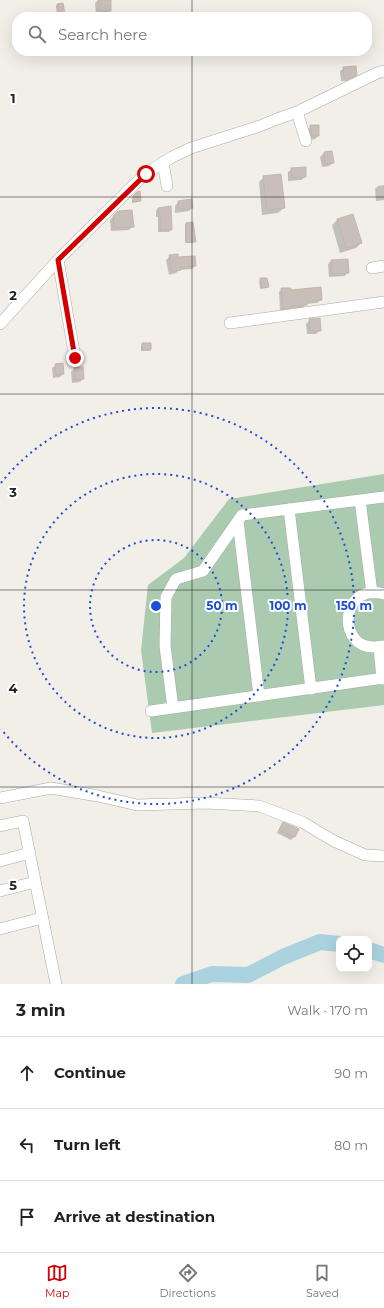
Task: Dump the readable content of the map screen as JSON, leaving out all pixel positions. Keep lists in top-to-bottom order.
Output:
{
  "page": {
    "search": "Search here",
    "heading": ["3 min", "Walk · 170 m"],
    "list": [
      ["Continue", "90 m"],
      ["Turn left", "80 m"],
      "Arrive at destination"
    ],
    "nav": ["Map", "Directions", "Saved"]
  },
  "grid": {
    "rows": [
      "1",
      "2",
      "3",
      "4",
      "5"
    ]
  },
  "rings": ["50 m", "100 m", "150 m"]
}
